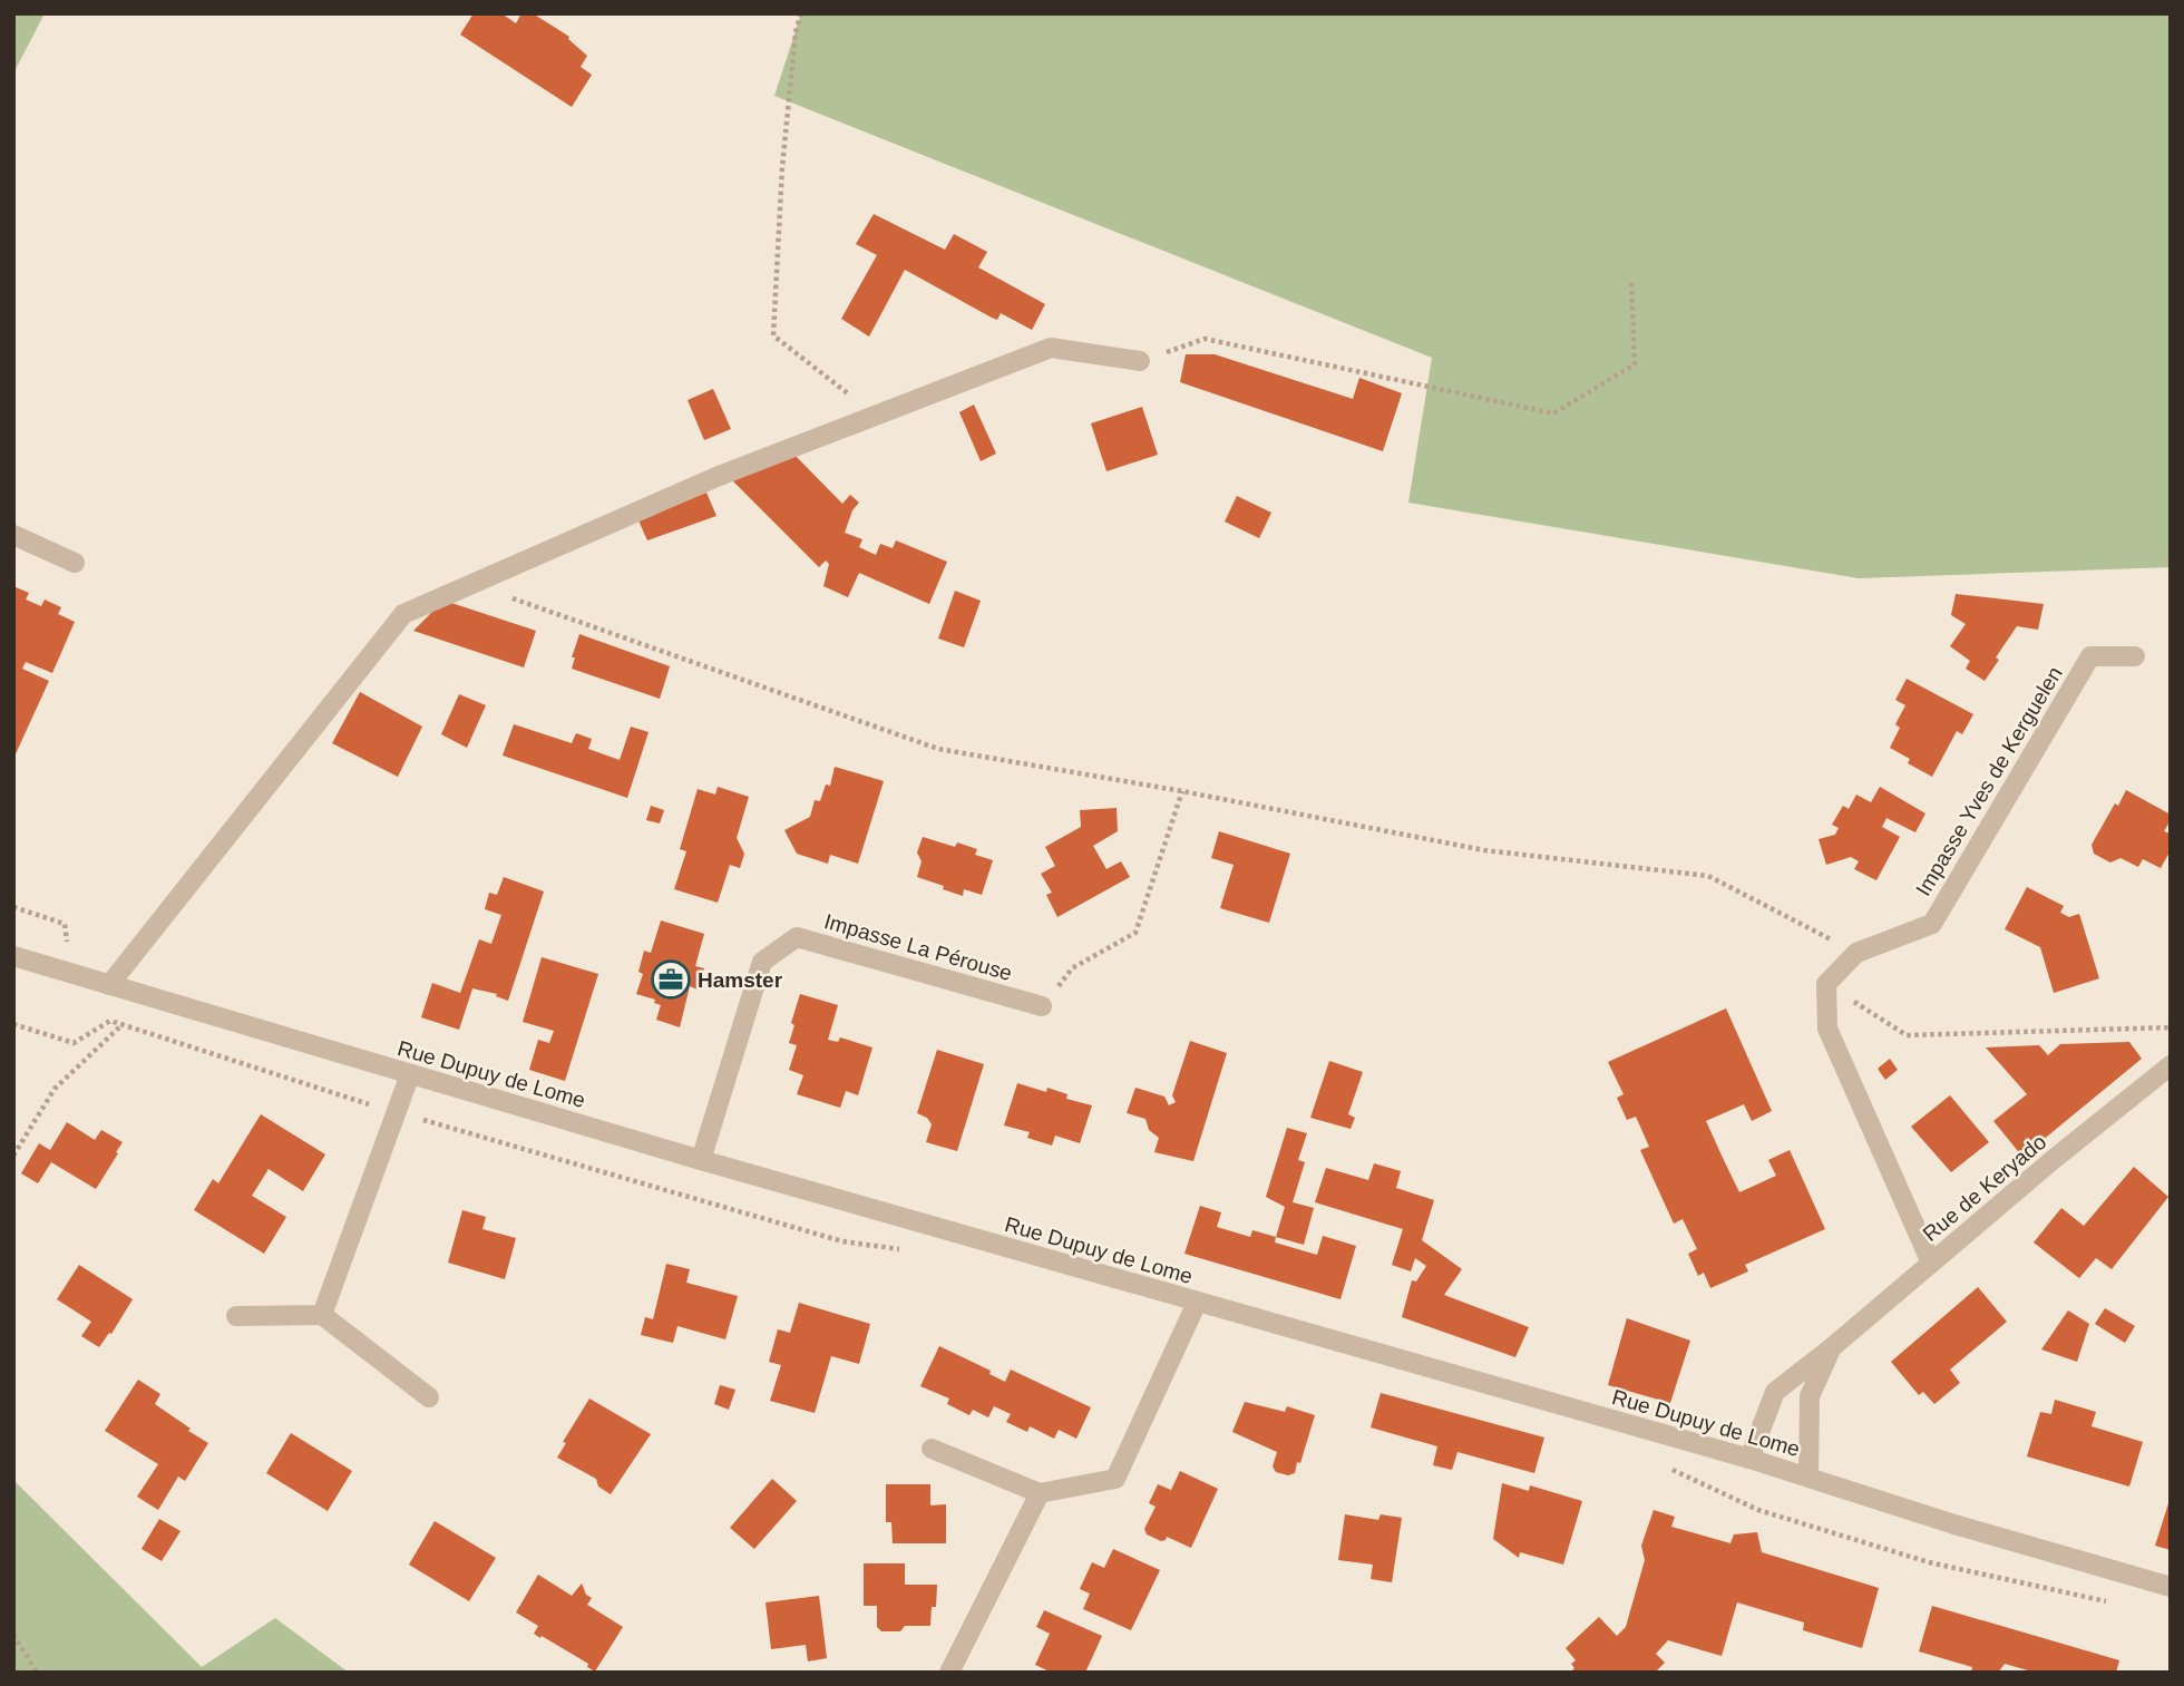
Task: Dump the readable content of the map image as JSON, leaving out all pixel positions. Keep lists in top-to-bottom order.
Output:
{
  "streets": {
    "street": [
      "Impasse Yves de Kerguelen",
      "Impasse La Pérouse",
      "Rue Dupuy de Lome",
      "Rue de Keryado"
    ]
  },
  "crossings": [
    ["Impasse La Pérouse", "Rue Dupuy de Lome"],
    ["Rue Dupuy de Lome", "Rue de Keryado"]
  ],
  "places": {
    "office": ["Hamster"]
  }
}
